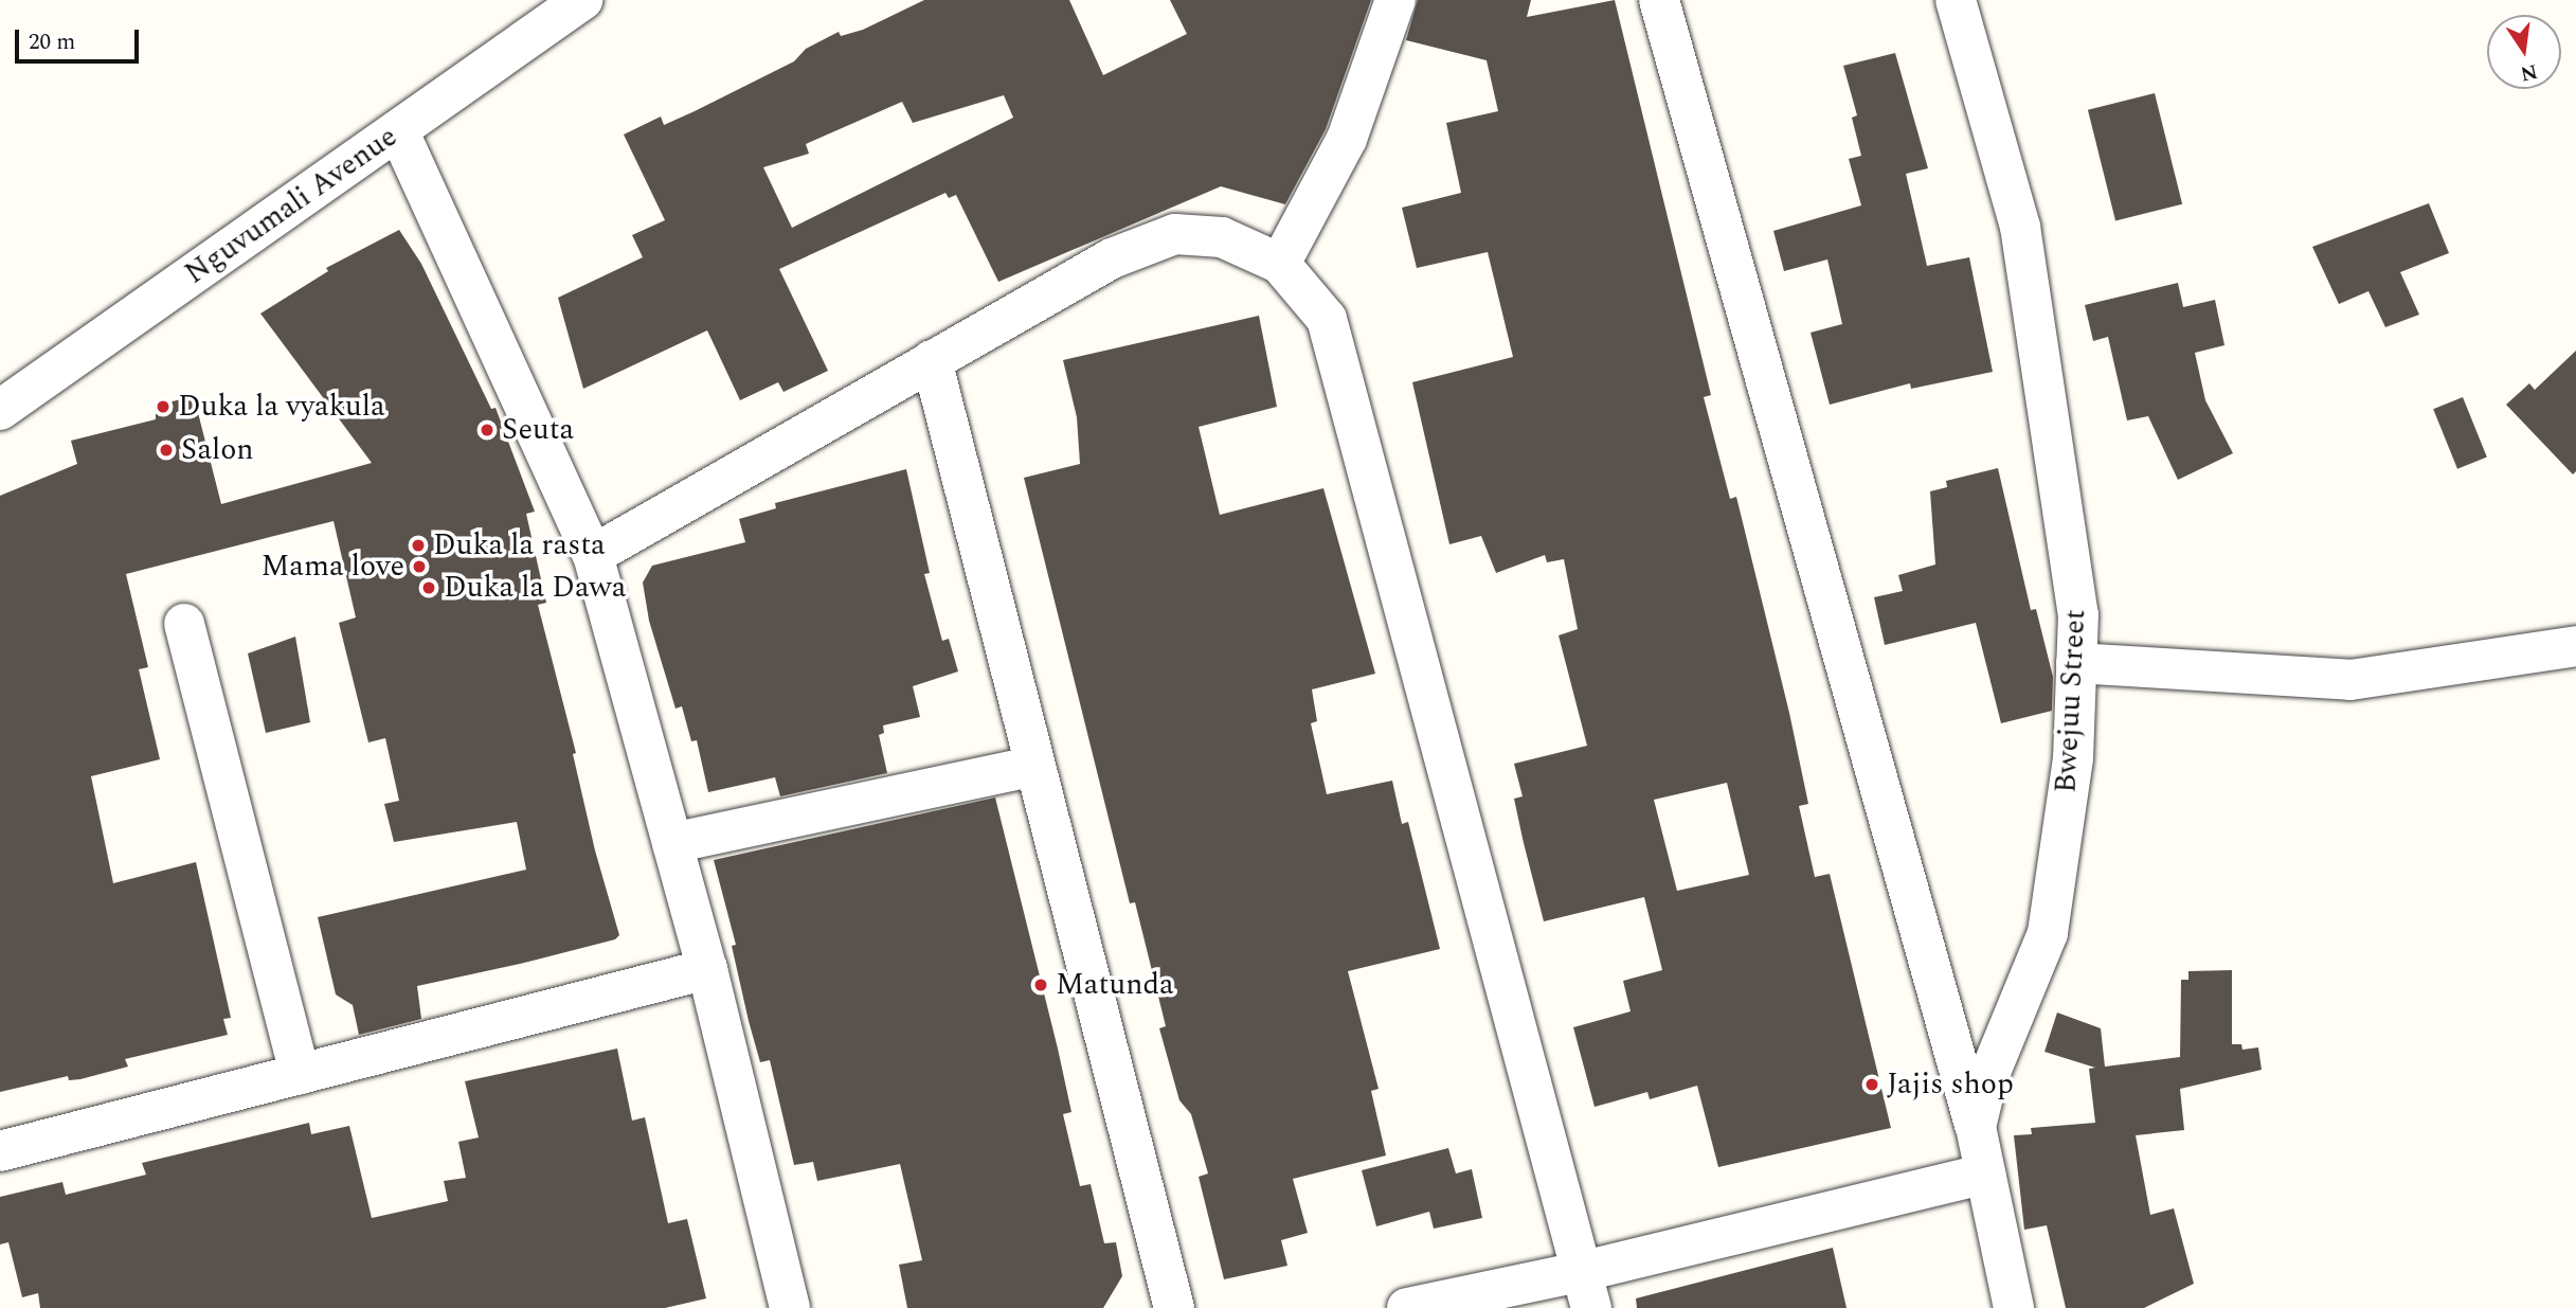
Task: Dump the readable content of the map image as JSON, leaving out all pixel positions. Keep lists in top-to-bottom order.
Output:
{
  "streets": {
    "street": ["Nguvumali Avenue", "Bwejuu Street"]
  },
  "places": [
    "Duka la vyakula",
    "Seuta",
    "Salon",
    "Duka la rasta",
    "Mama love",
    "Duka la Dawa",
    "Matunda",
    "Jajis shop"
  ],
  "scale_bar": "20 m",
  "north": "bottom"
}
